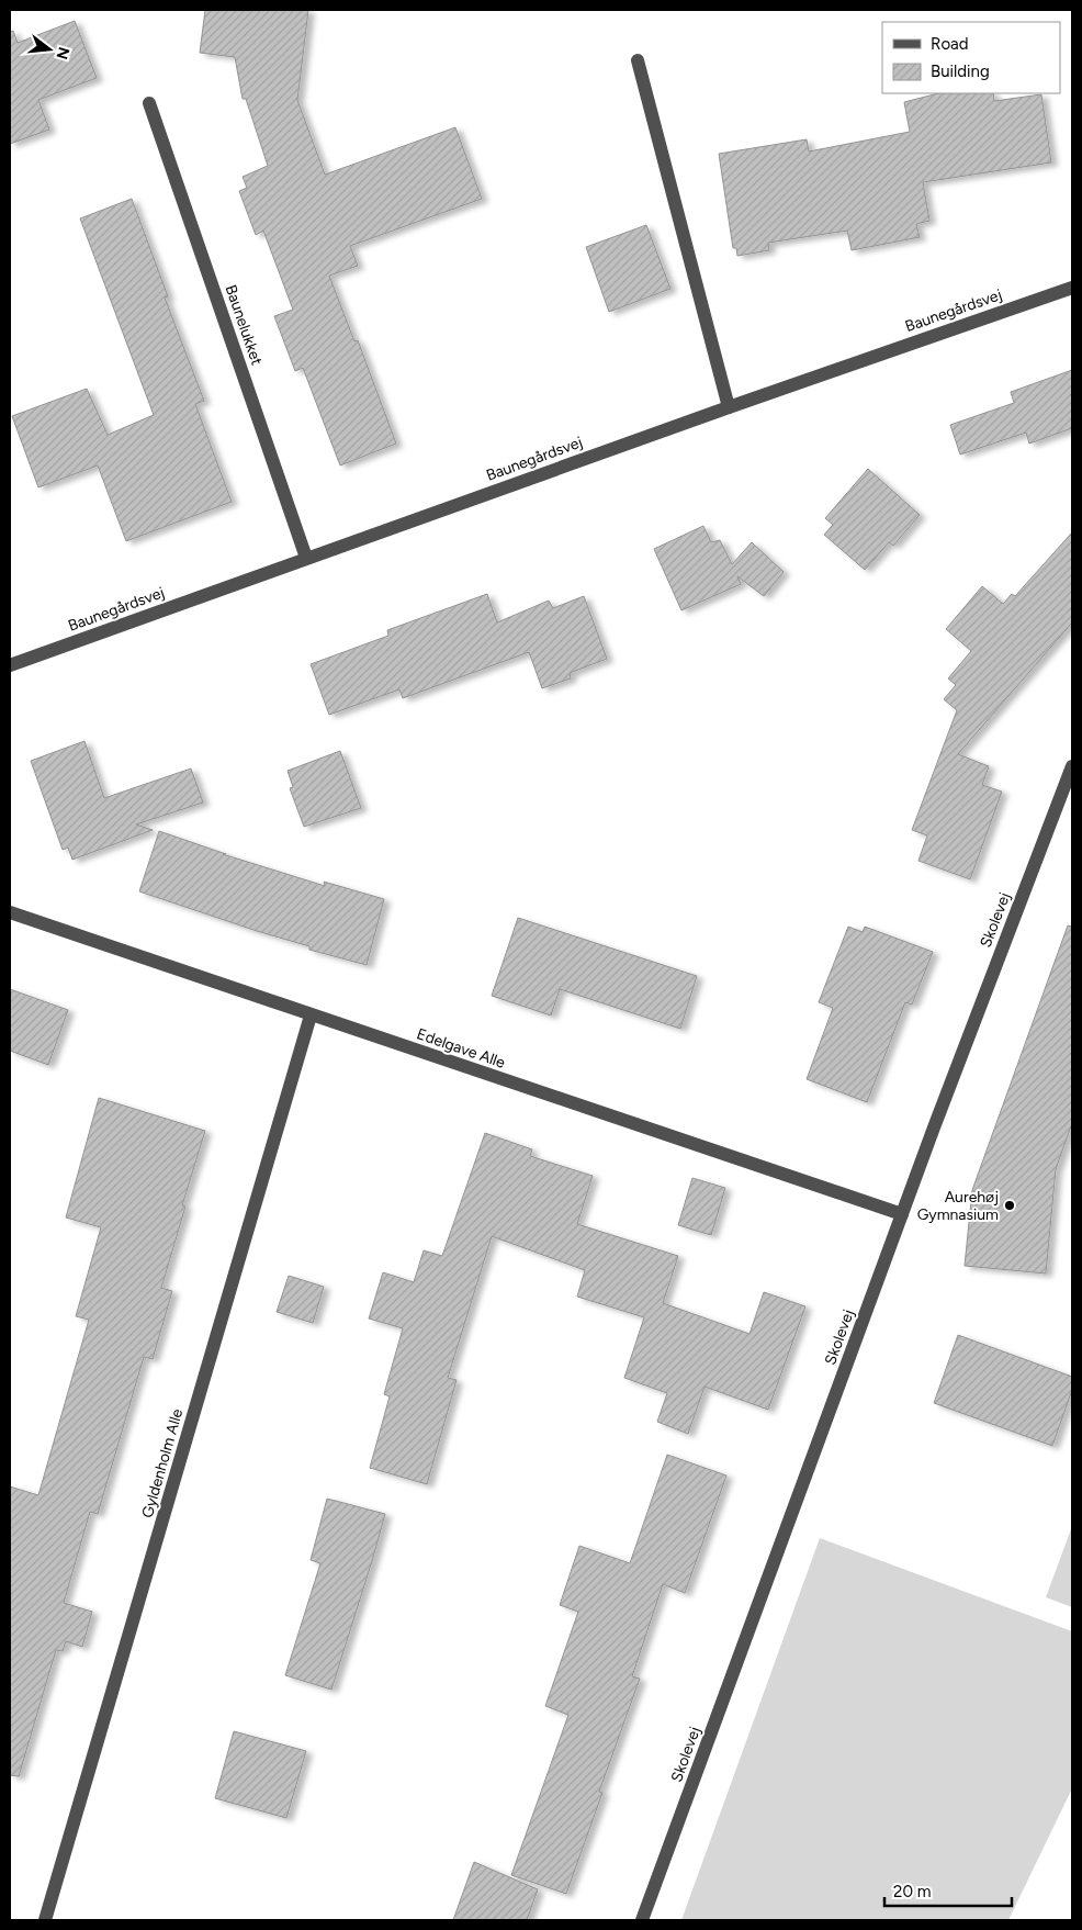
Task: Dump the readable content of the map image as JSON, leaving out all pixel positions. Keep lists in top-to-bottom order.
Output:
{
  "streets": {
    "street": [
      "Baunegårdsvej",
      "Baunelukket",
      "Skolevej",
      "Edelgave Alle",
      "Gyldenholm Alle"
    ]
  },
  "crossings": [
    ["Baunegårdsvej", "Baunelukket"],
    ["Skolevej", "Edelgave Alle"],
    ["Edelgave Alle", "Gyldenholm Alle"]
  ],
  "places": ["Aurehøj Gymnasium"],
  "legend": ["Road", "Building"],
  "scale_bar": "20 m",
  "north": "right"
}
